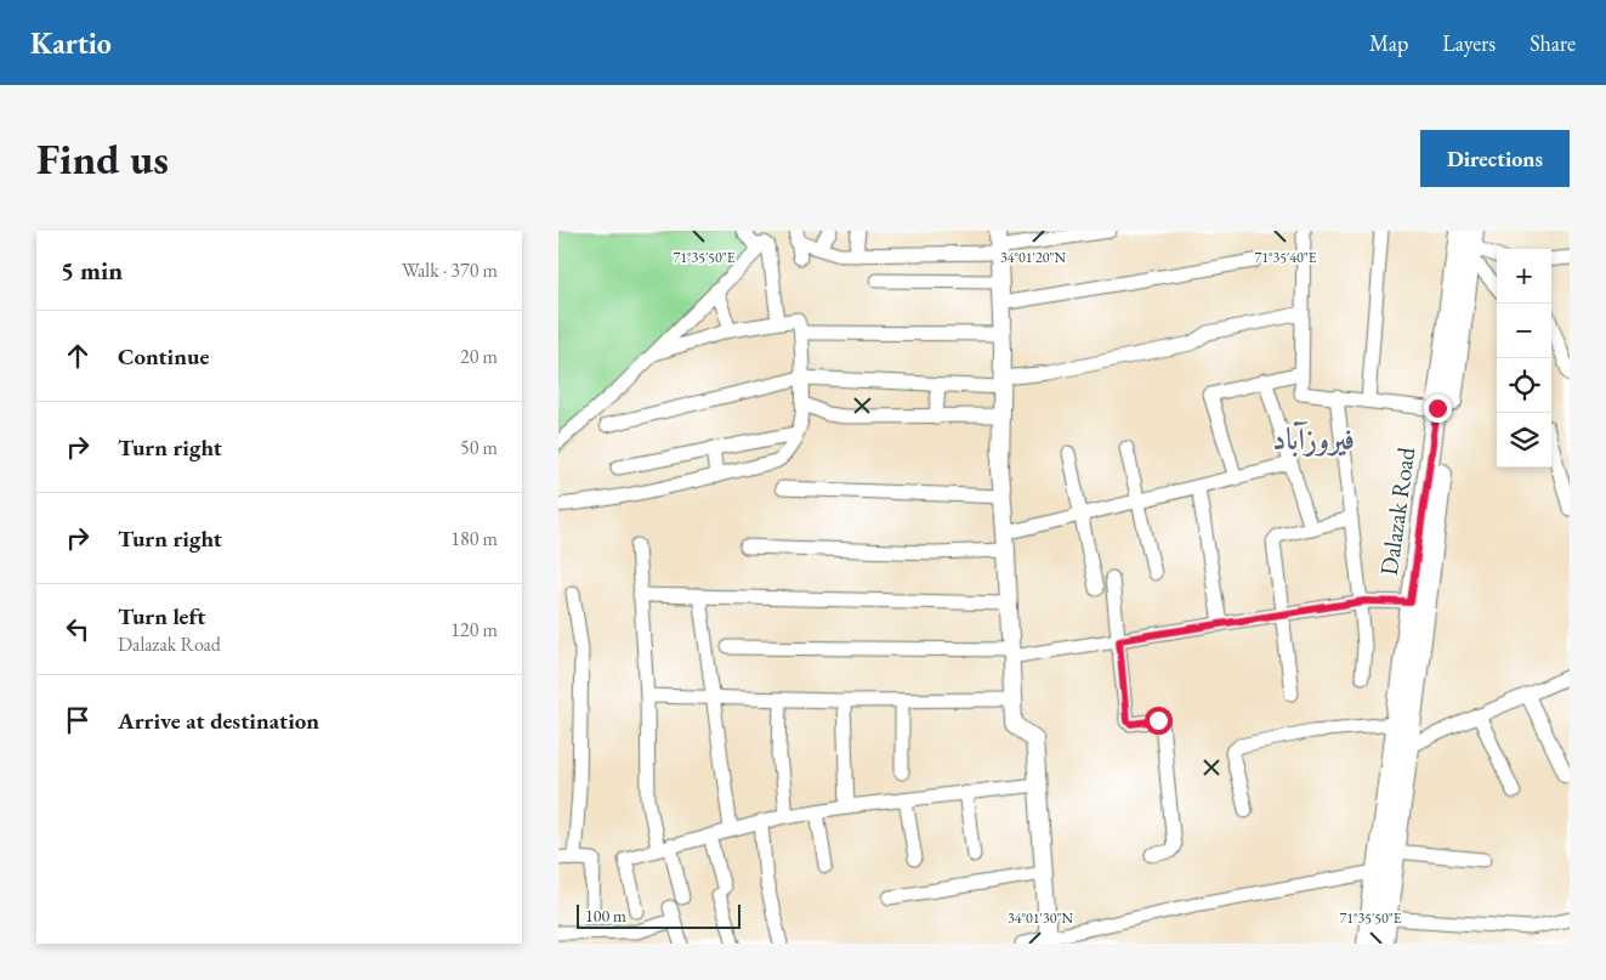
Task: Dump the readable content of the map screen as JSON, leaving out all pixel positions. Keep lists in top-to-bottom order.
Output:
{
  "streets": {
    "main road": ["Dalazak Road"]
  },
  "districts": ["فیروزآباد"],
  "scale_bar": "100 m",
  "page": {
    "header": "Kartio",
    "nav": ["Map", "Layers", "Share"],
    "buttons": "Directions",
    "title": "Find us",
    "heading": ["5 min", "Walk · 370 m"],
    "map_buttons": ["+", "−"],
    "list": [
      ["Continue", "20 m"],
      ["Turn right", "50 m"],
      ["Turn right", "180 m"],
      ["Turn left", "Dalazak Road", "120 m"],
      "Arrive at destination"
    ],
    "scale": "100 m"
  },
  "coordinates": [
    "34°01'20\"N",
    "71°35'50\"E",
    "71°35'40\"E",
    "34°01'30\"N"
  ]
}
